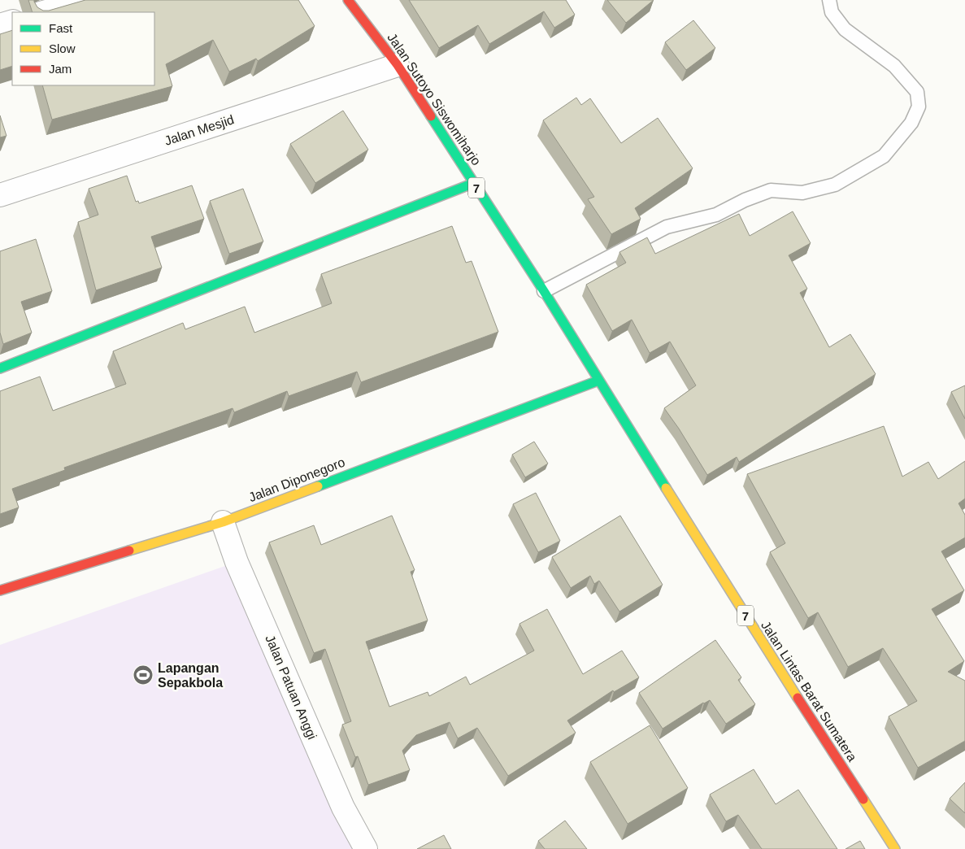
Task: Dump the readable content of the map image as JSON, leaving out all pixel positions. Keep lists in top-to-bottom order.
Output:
{
  "streets": {
    "main road": [
      "Jalan Sutoyo Siswomiharjo",
      "7",
      "Jalan Diponegoro",
      "Jalan Lintas Barat Sumatera"
    ],
    "street": ["Jalan Mesjid", "Jalan Patuan Anggi"]
  },
  "crossings": [
    ["Jalan Sutoyo Siswomiharjo", "Jalan Mesjid"],
    ["Jalan Sutoyo Siswomiharjo", "Jalan Diponegoro"],
    ["Jalan Sutoyo Siswomiharjo", "Jalan Lintas Barat Sumatera"],
    ["Jalan Diponegoro", "Jalan Patuan Anggi"],
    ["Jalan Diponegoro", "Jalan Lintas Barat Sumatera"]
  ],
  "places": {
    "sports": ["Lapangan Sepakbola"]
  },
  "legend": ["Fast", "Slow", "Jam"]
}
